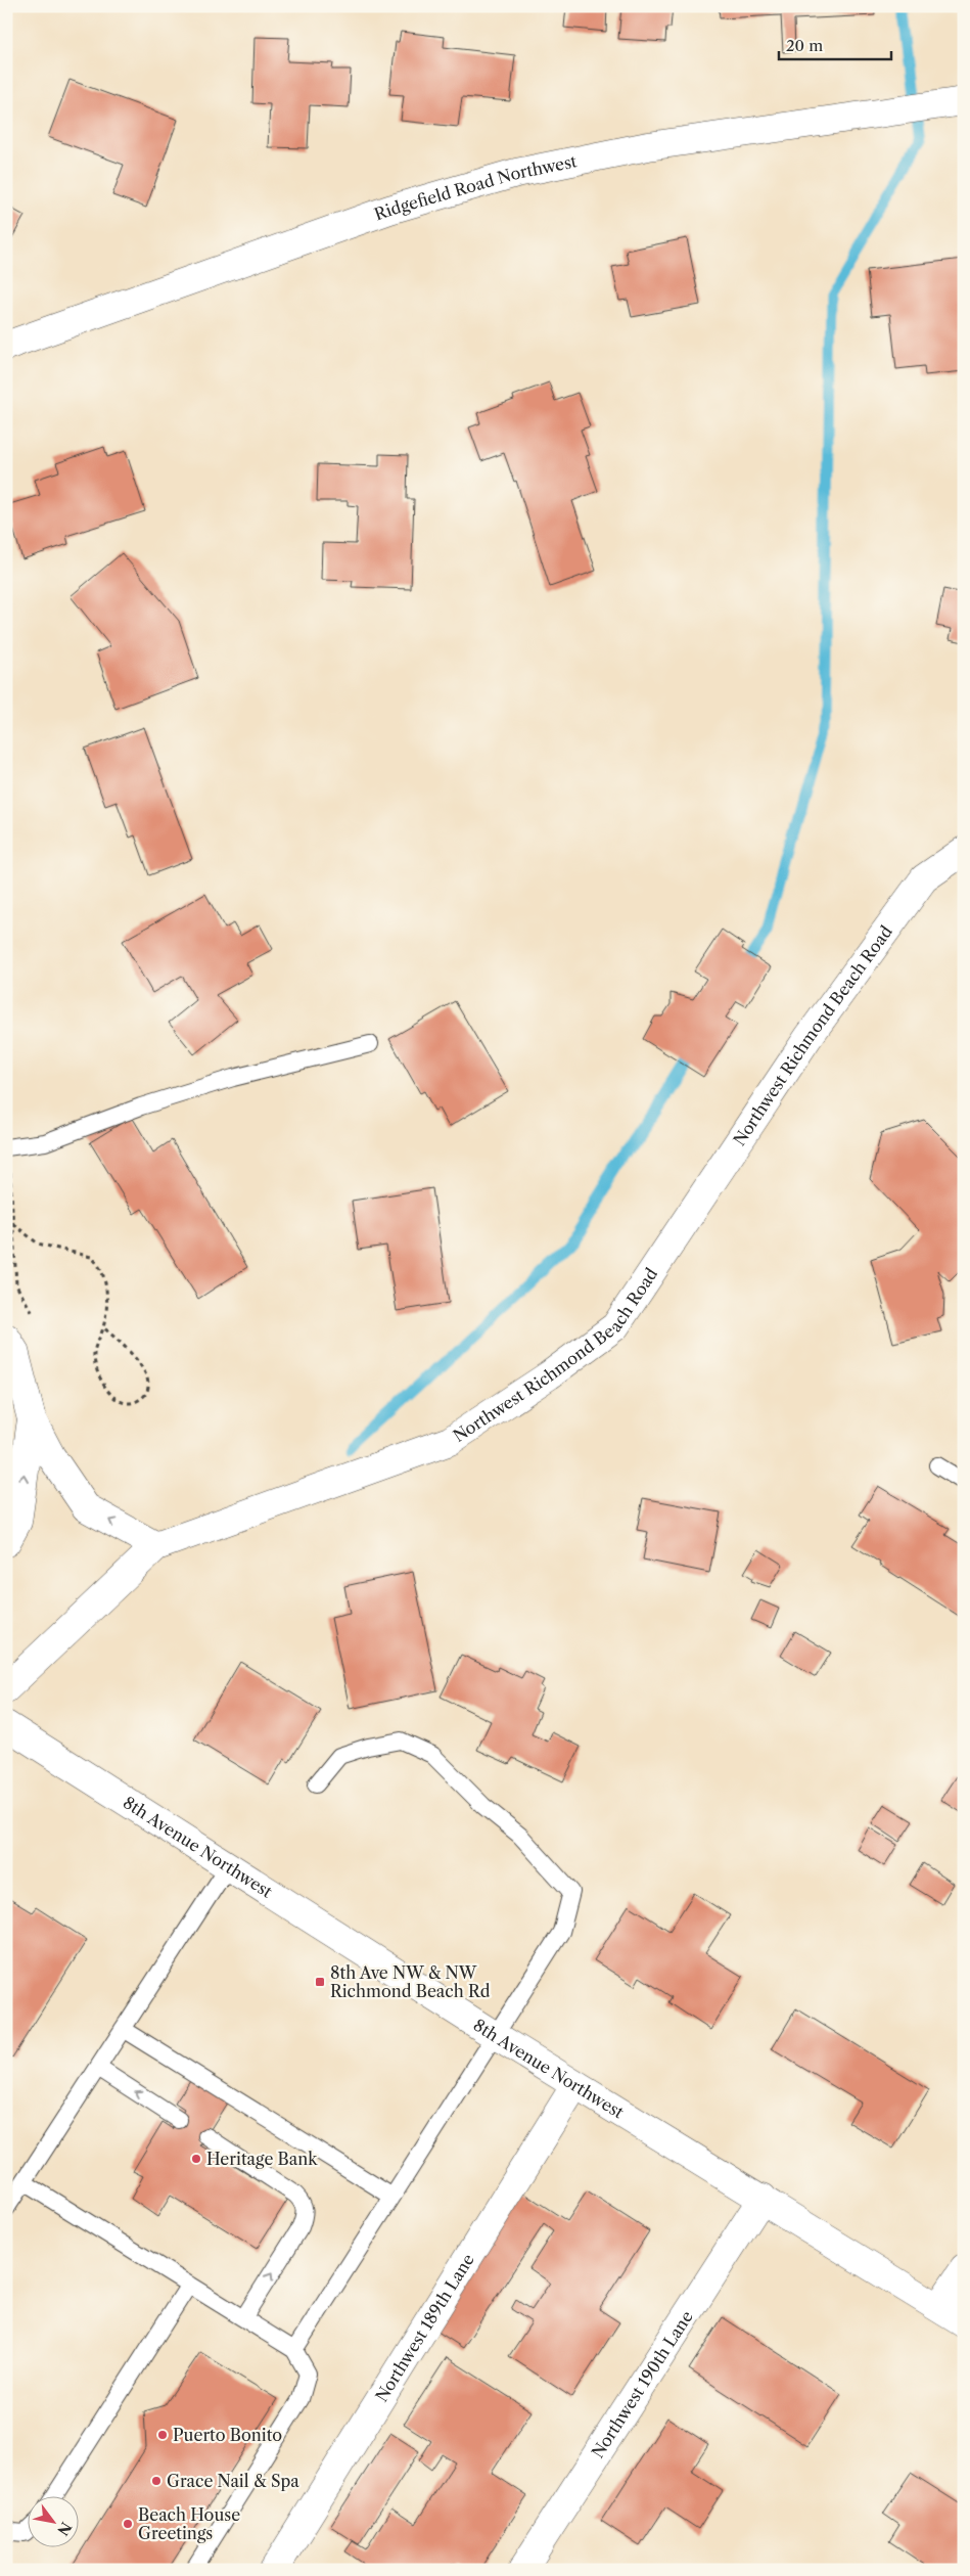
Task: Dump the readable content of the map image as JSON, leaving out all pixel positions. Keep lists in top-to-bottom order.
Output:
{
  "streets": {
    "main road": [
      "Ridgefield Road Northwest",
      "Northwest Richmond Beach Road",
      "8th Avenue Northwest",
      "Northwest 189th Lane",
      "Northwest 190th Lane"
    ]
  },
  "crossings": [
    ["8th Avenue Northwest", "Northwest 189th Lane"],
    ["8th Avenue Northwest", "Northwest 190th Lane"]
  ],
  "places": {
    "transit": ["8th Ave NW & NW Richmond Beach Rd"],
    "other": [
      "Heritage Bank",
      "Puerto Bonito",
      "Grace Nail & Spa",
      "Beach House Greetings"
    ]
  },
  "scale_bar": "20 m",
  "north": "bottom right"
}
